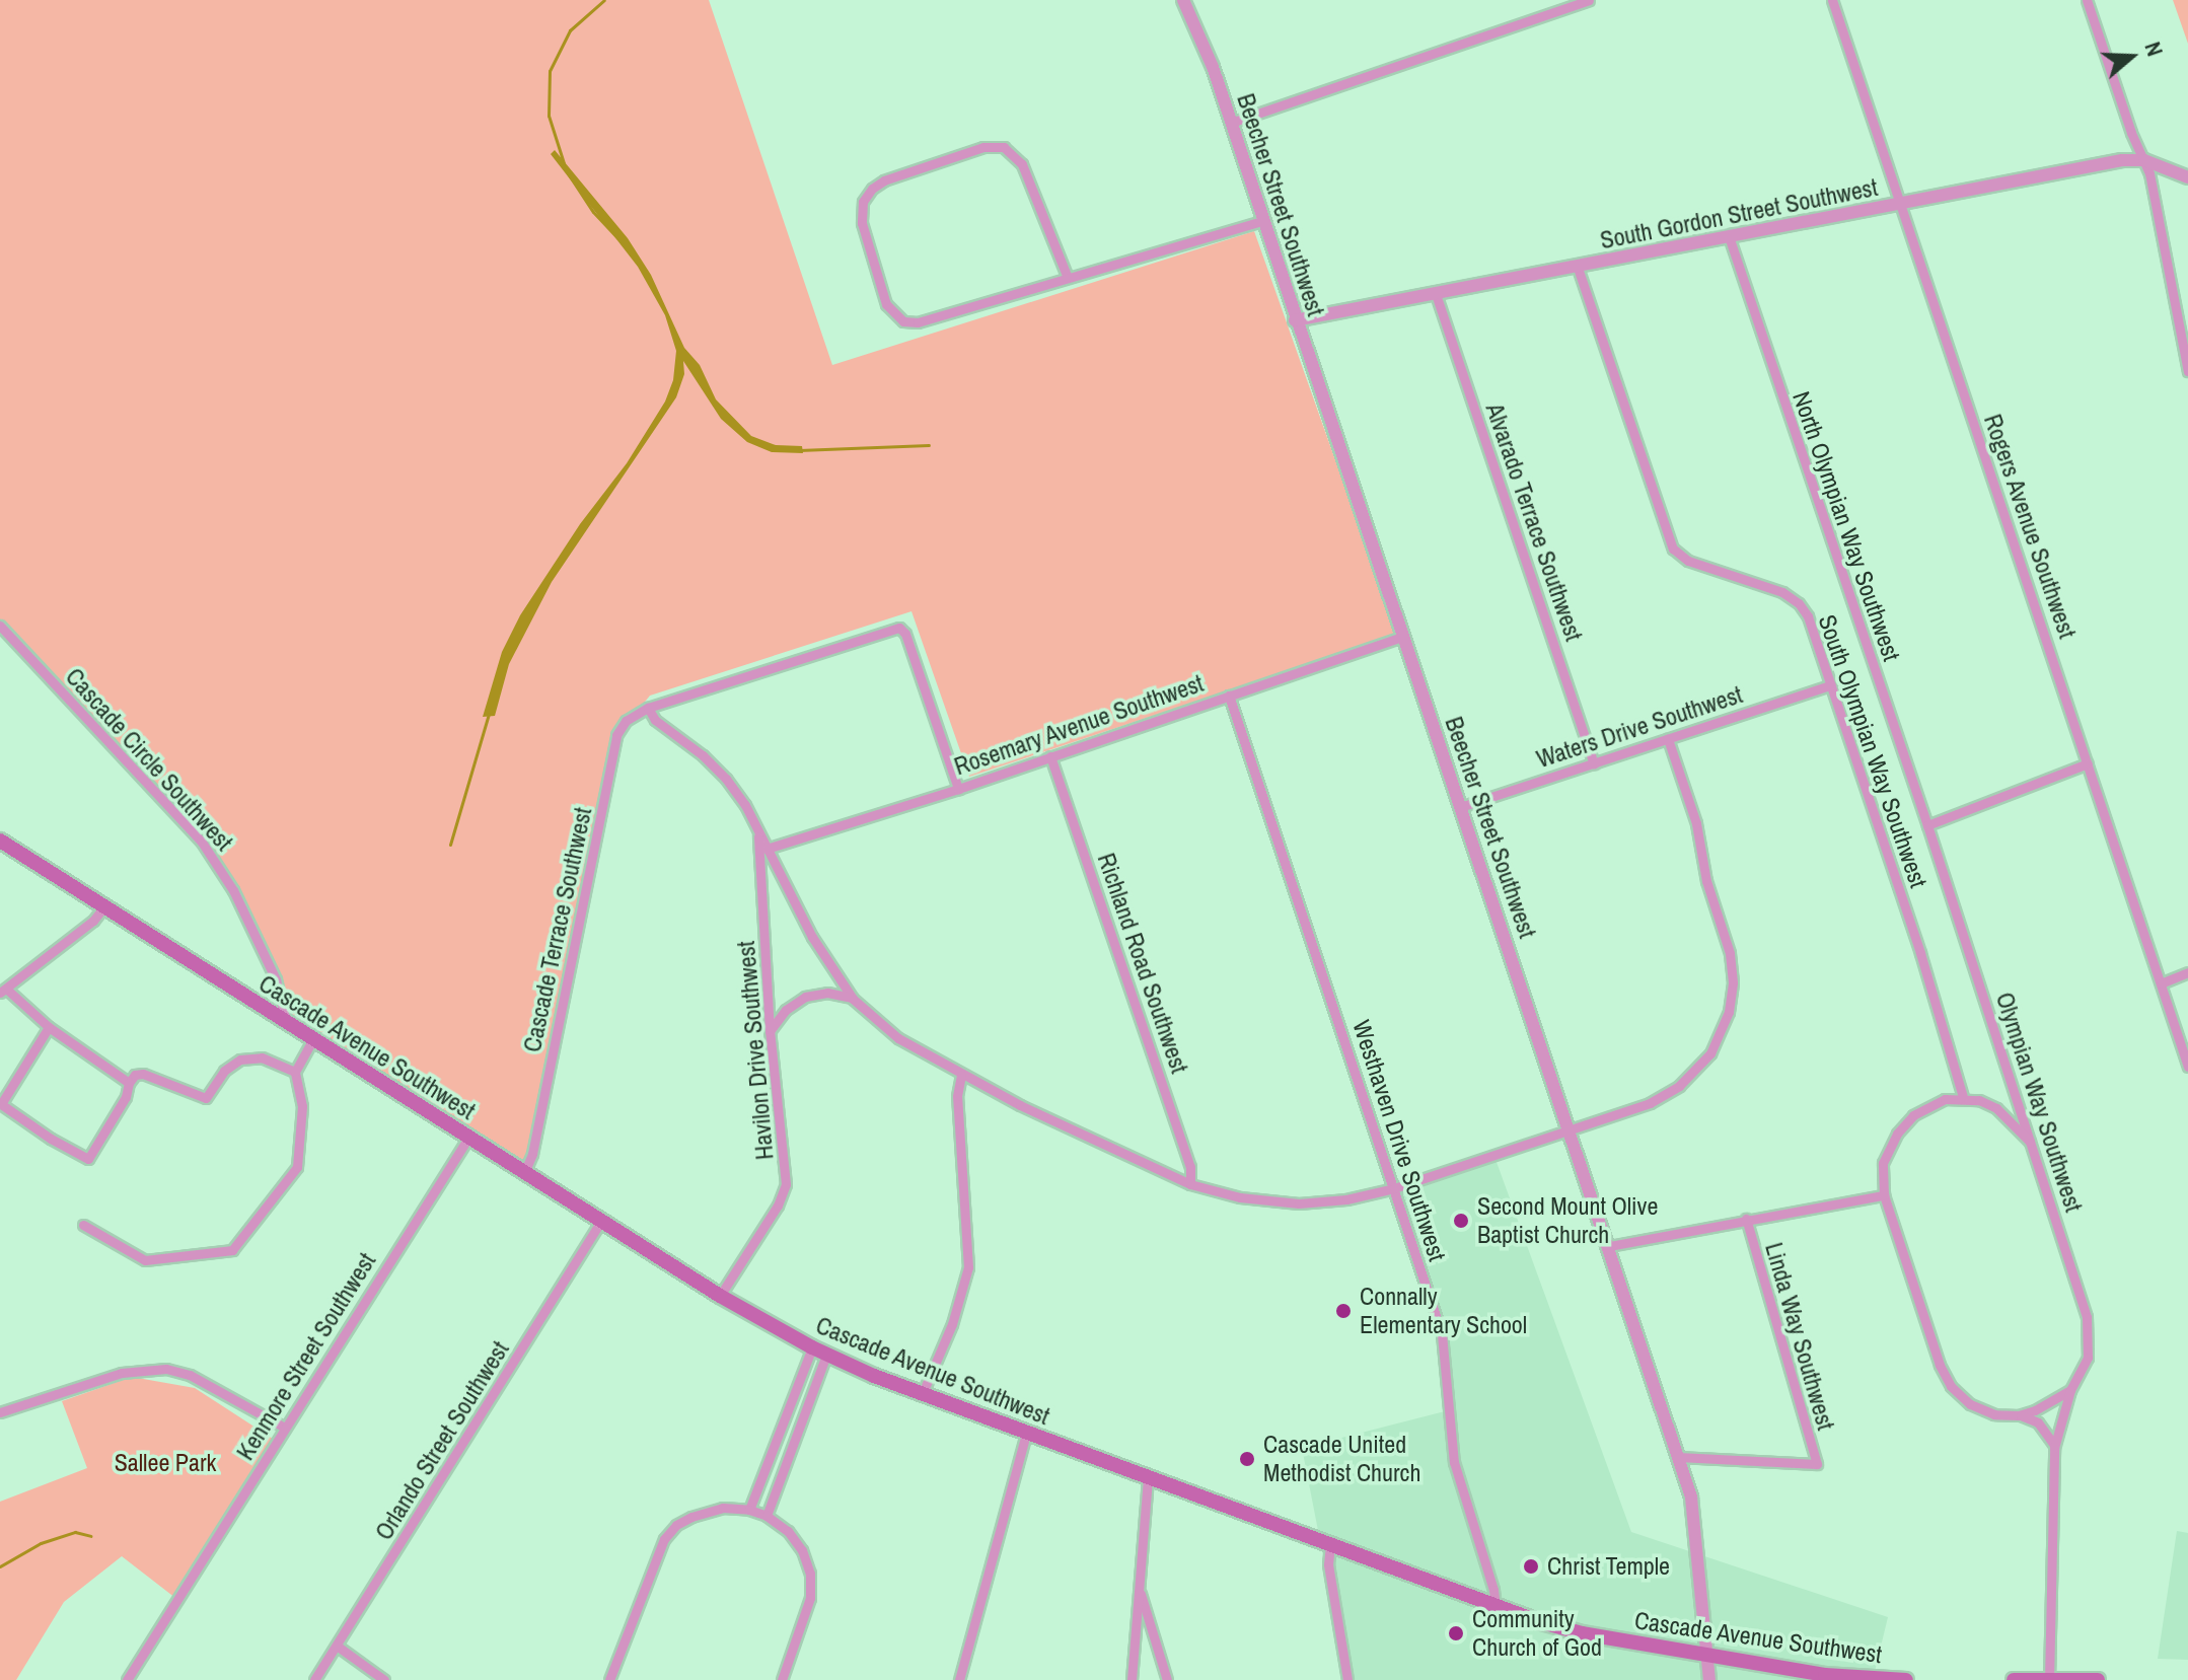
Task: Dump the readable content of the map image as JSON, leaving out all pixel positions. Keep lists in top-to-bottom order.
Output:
{
  "streets": {
    "main road": ["Cascade Avenue Southwest"],
    "street": [
      "Beecher Street Southwest",
      "South Gordon Street Southwest",
      "Alvarado Terrace Southwest",
      "North Olympian Way Southwest",
      "Rogers Avenue Southwest",
      "Rosemary Avenue Southwest",
      "Waters Drive Southwest",
      "South Olympian Way Southwest",
      "Cascade Circle Southwest",
      "Cascade Terrace Southwest",
      "Richland Road Southwest",
      "Havilon Drive Southwest",
      "Olympian Way Southwest",
      "Westhaven Drive Southwest",
      "Linda Way Southwest",
      "Kenmore Street Southwest",
      "Orlando Street Southwest"
    ]
  },
  "crossings": [
    ["Beecher Street Southwest", "South Gordon Street Southwest"],
    ["Beecher Street Southwest", "Rosemary Avenue Southwest"],
    ["Beecher Street Southwest", "Waters Drive Southwest"],
    ["Beecher Street Southwest", "Cascade Avenue Southwest"],
    ["Beecher Street Southwest", "Linda Way Southwest"],
    ["South Gordon Street Southwest", "Alvarado Terrace Southwest"],
    ["South Gordon Street Southwest", "North Olympian Way Southwest"],
    ["South Gordon Street Southwest", "Rogers Avenue Southwest"],
    ["South Gordon Street Southwest", "South Olympian Way Southwest"],
    ["Alvarado Terrace Southwest", "Waters Drive Southwest"],
    ["North Olympian Way Southwest", "Olympian Way Southwest"],
    ["Rosemary Avenue Southwest", "Richland Road Southwest"],
    ["Rosemary Avenue Southwest", "Westhaven Drive Southwest"],
    ["Waters Drive Southwest", "South Olympian Way Southwest"],
    ["Cascade Circle Southwest", "Cascade Avenue Southwest"],
    ["Cascade Terrace Southwest", "Cascade Avenue Southwest"],
    ["Cascade Avenue Southwest", "Havilon Drive Southwest"],
    ["Cascade Avenue Southwest", "Westhaven Drive Southwest"],
    ["Cascade Avenue Southwest", "Kenmore Street Southwest"],
    ["Cascade Avenue Southwest", "Orlando Street Southwest"]
  ],
  "parks": ["Sallee Park"],
  "places": [
    "Second Mount Olive Baptist Church",
    "Connally Elementary School",
    "Cascade United Methodist Church",
    "Christ Temple",
    "Community Church of God"
  ],
  "north": "right"
}
